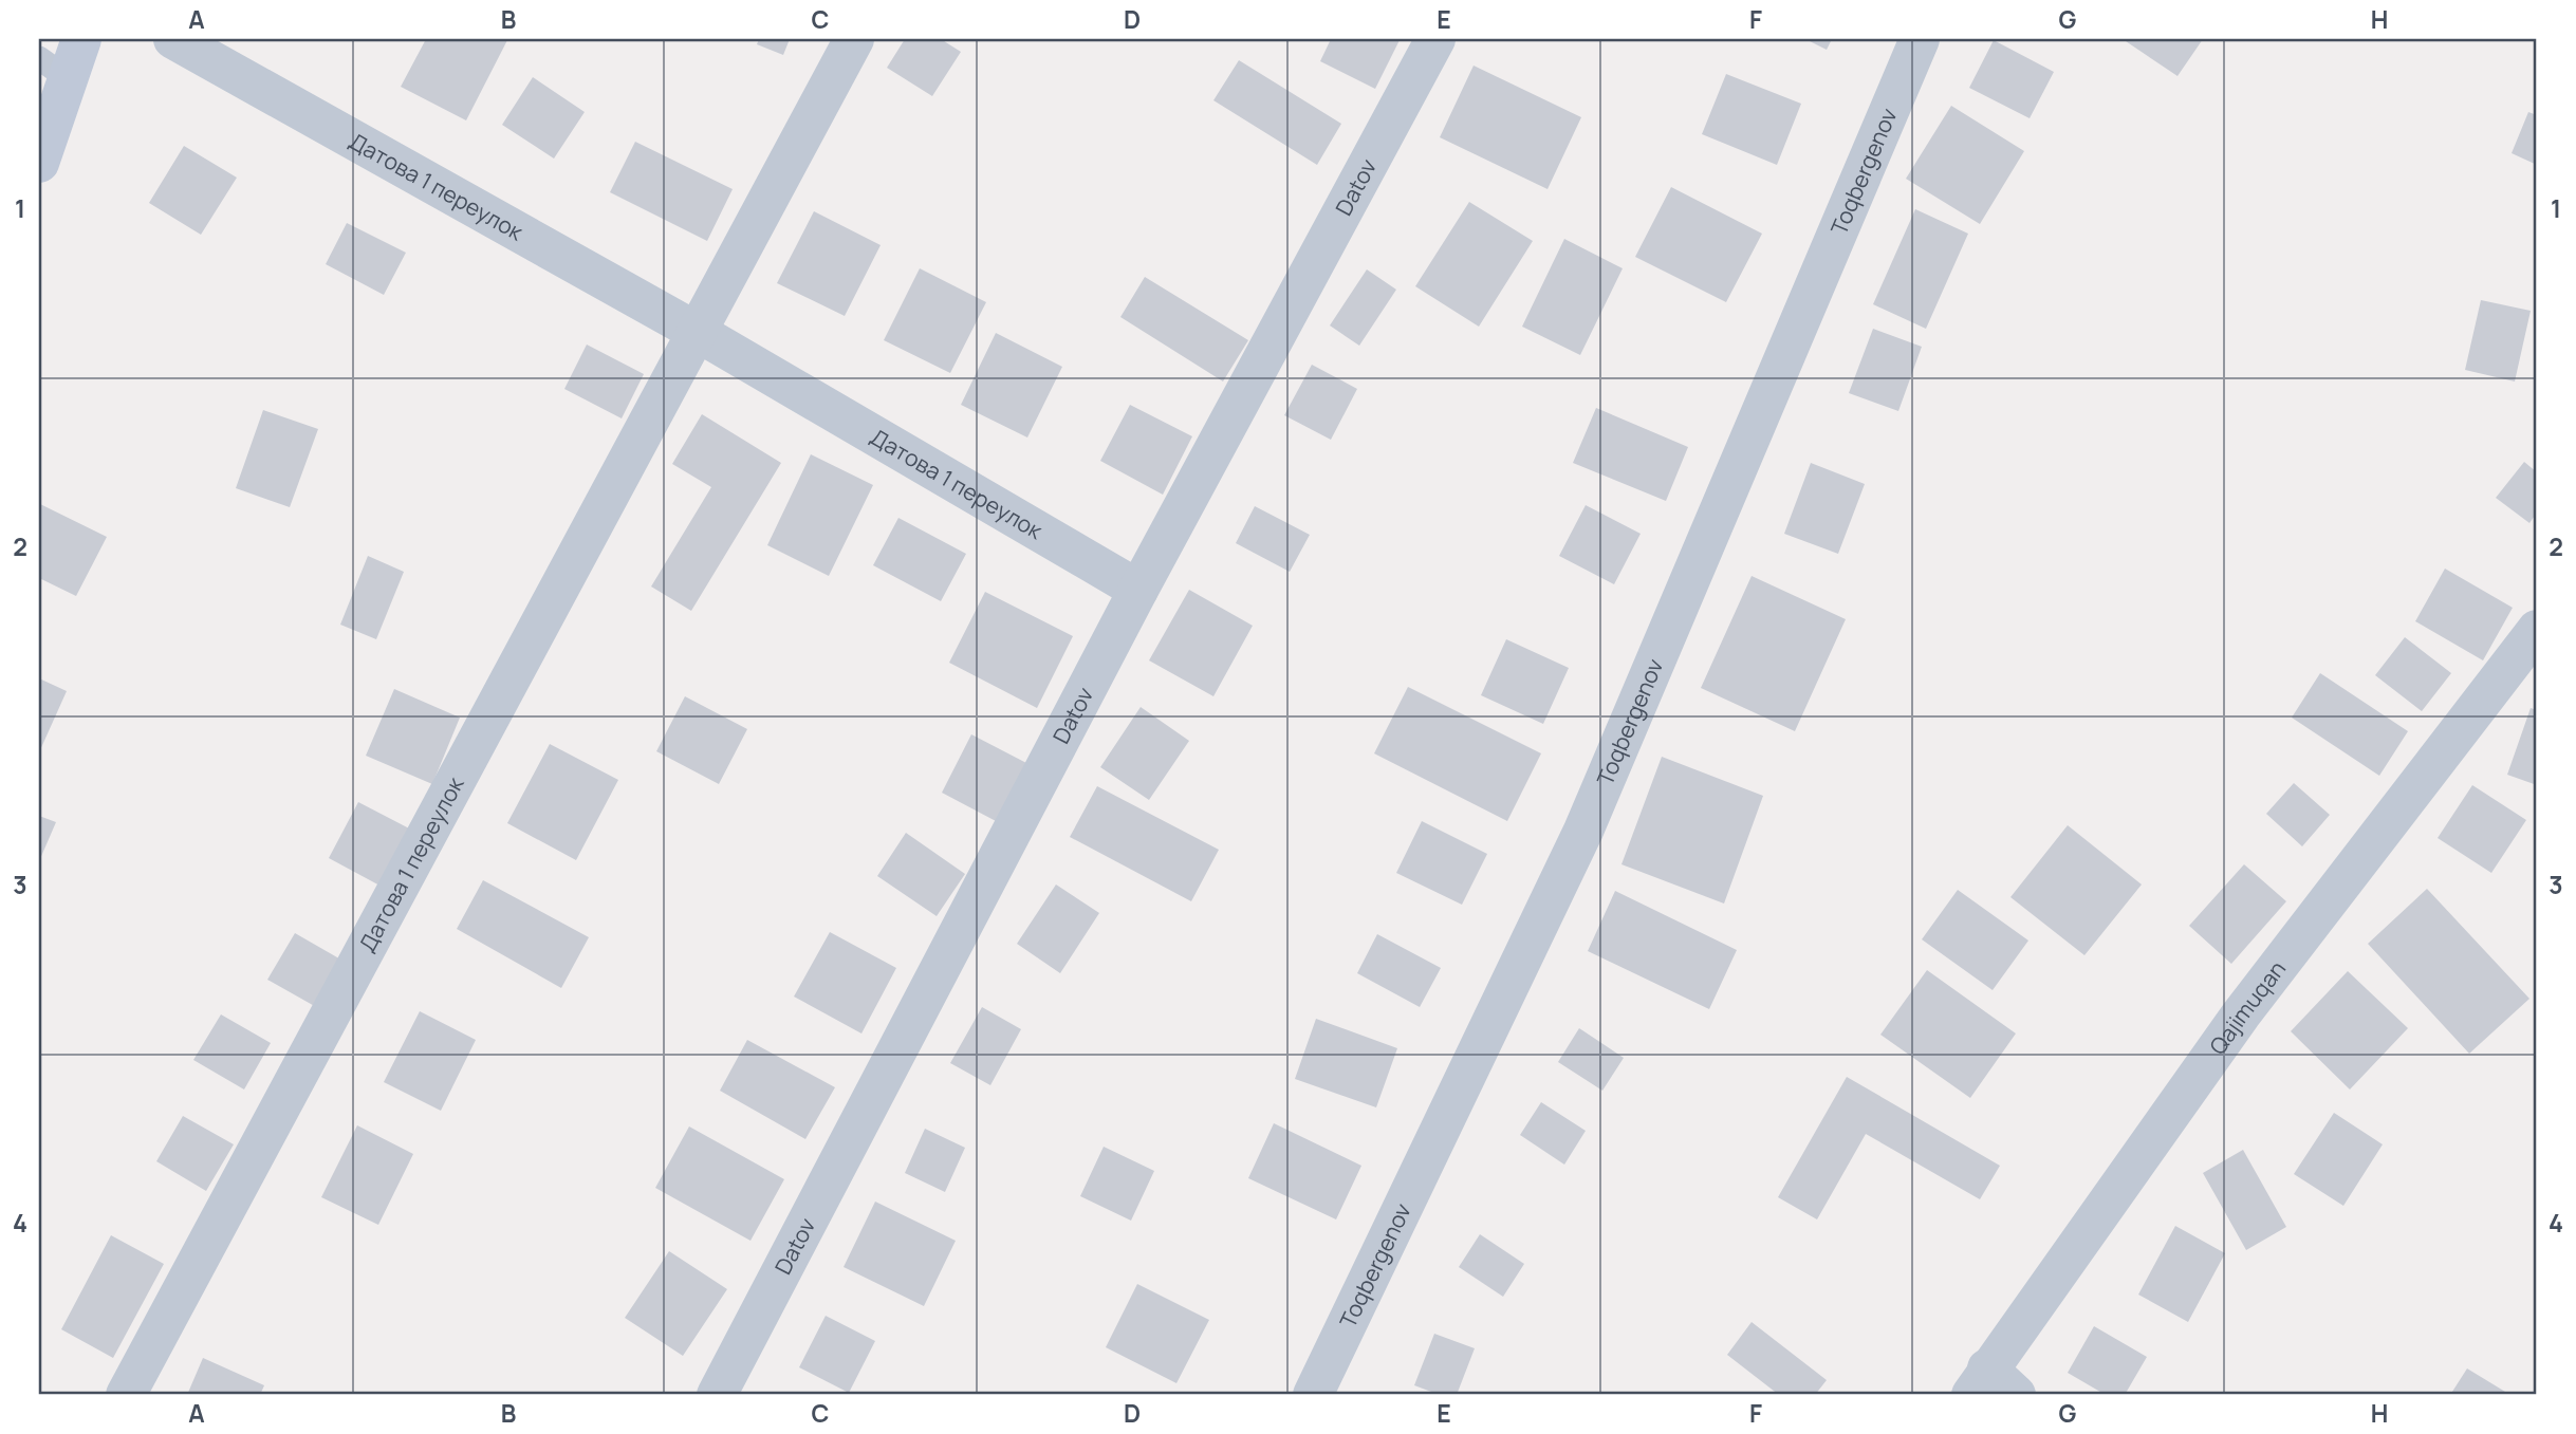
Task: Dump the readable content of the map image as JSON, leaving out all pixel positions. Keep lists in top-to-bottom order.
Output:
{
  "streets": {
    "street": [
      "Toqbergenov",
      "Датова 1 переулок",
      "Datov",
      "Qajimuqan"
    ]
  },
  "crossings": [
    ["Датова 1 переулок", "Datov"]
  ],
  "grid": {
    "columns": [
      "A",
      "B",
      "C",
      "D",
      "E",
      "F",
      "G",
      "H"
    ],
    "rows": [
      "1",
      "2",
      "3",
      "4"
    ]
  }
}
